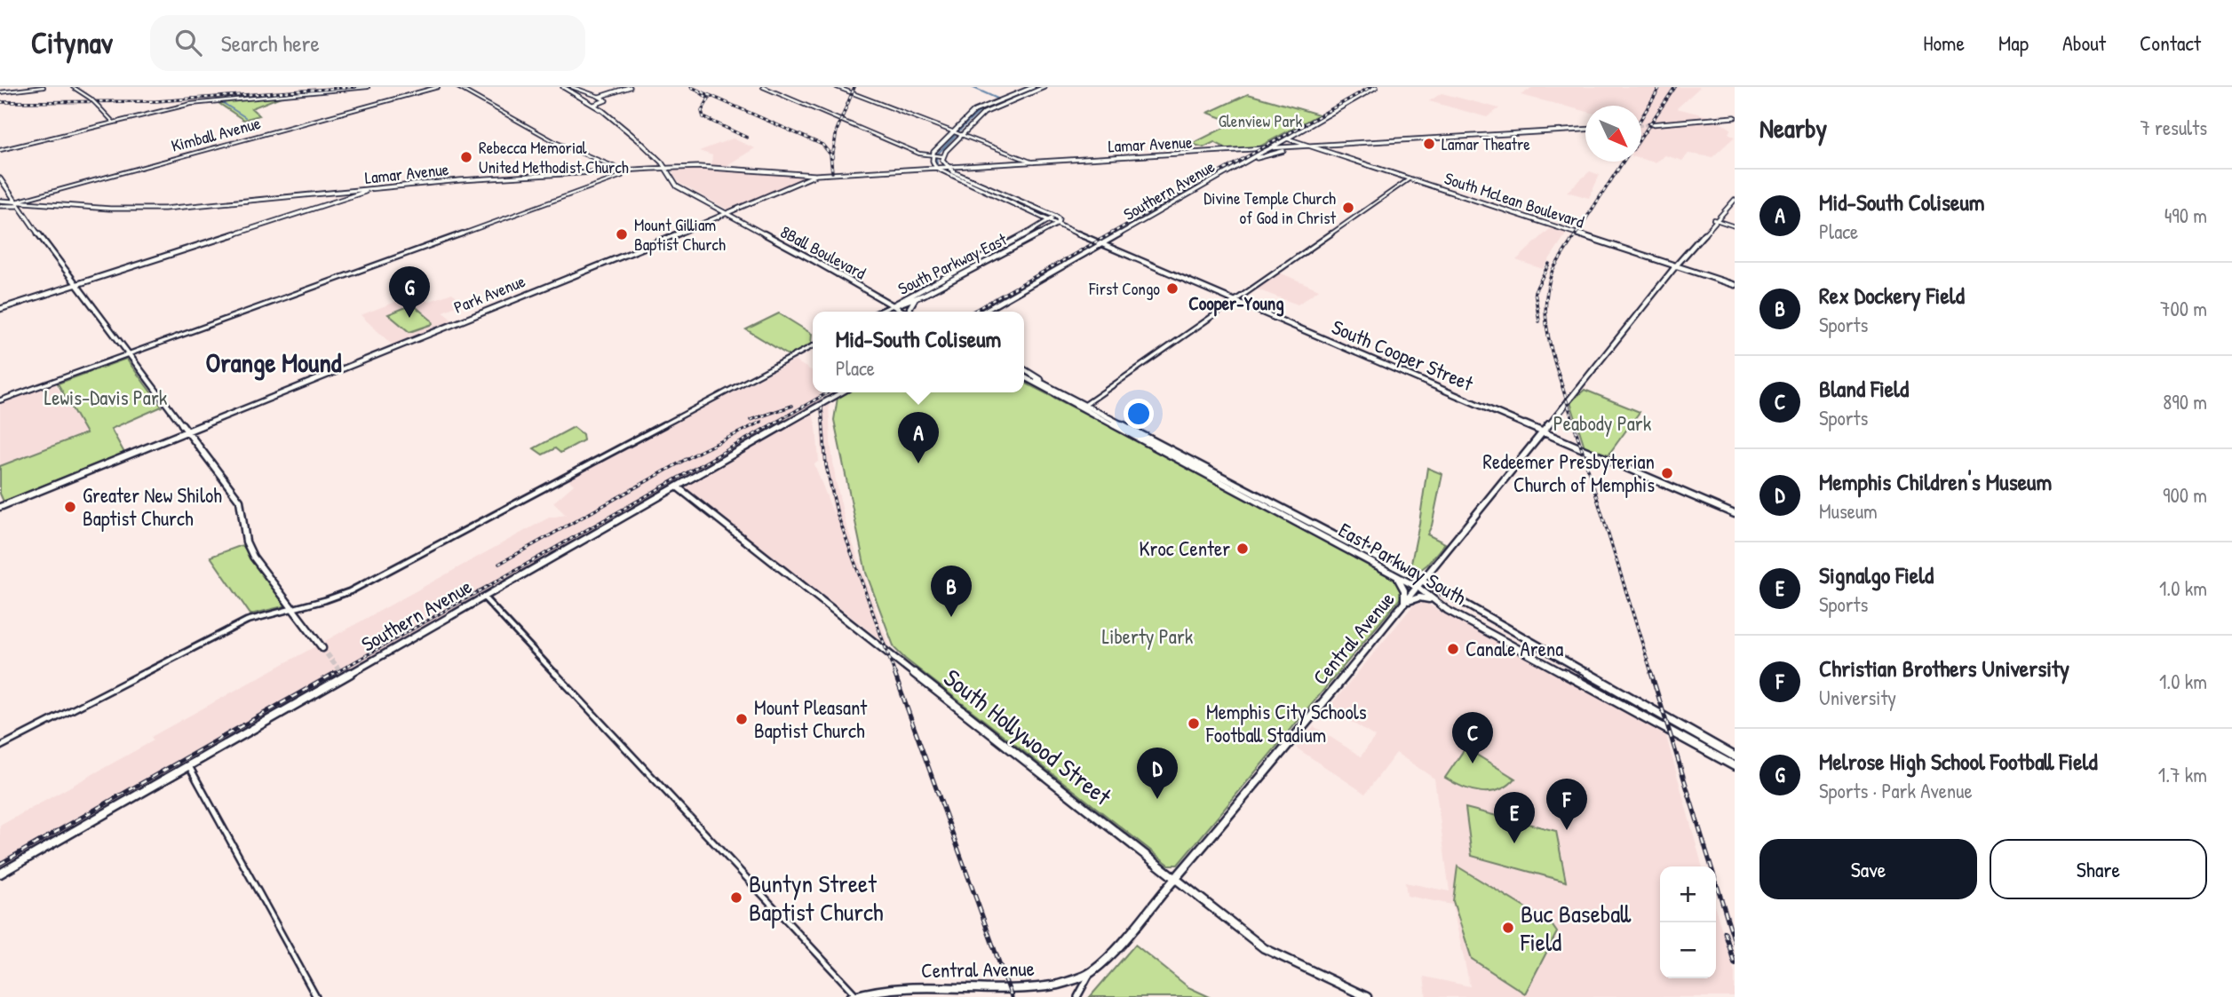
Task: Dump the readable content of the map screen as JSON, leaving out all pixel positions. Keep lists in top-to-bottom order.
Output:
{
  "streets": {
    "main road": [
      "Kimball Avenue",
      "Lamar Avenue",
      "Southern Avenue",
      "South McLean Boulevard",
      "8Ball Boulevard",
      "South Parkway East",
      "Park Avenue",
      "South Cooper Street",
      "East Parkway South",
      "Central Avenue",
      "South Hollywood Street"
    ]
  },
  "crossings": [
    ["Kimball Avenue", "Lamar Avenue"],
    ["Lamar Avenue", "South McLean Boulevard"],
    ["Lamar Avenue", "Park Avenue"],
    ["Southern Avenue", "South Cooper Street"],
    ["Southern Avenue", "South Hollywood Street"],
    ["South McLean Boulevard", "Central Avenue"],
    ["8Ball Boulevard", "South Parkway East"],
    ["8Ball Boulevard", "Park Avenue"],
    ["South Parkway East", "South Cooper Street"],
    ["South Cooper Street", "Central Avenue"],
    ["East Parkway South", "Central Avenue"],
    ["Central Avenue", "South Hollywood Street"]
  ],
  "districts": ["Cooper-Young", "Orange Mound"],
  "parks": [
    "Glenview Park",
    "Lewis-Davis Park",
    "Peabody Park",
    "Liberty Park"
  ],
  "places": [
    "Lamar Theatre",
    "Rebecca Memorial United Methodist Church",
    "Divine Temple Church of God in Christ",
    "Mount Gilliam Baptist Church",
    "First Congo",
    "Redeemer Presbyterian Church of Memphis",
    "Greater New Shiloh Baptist Church",
    "Kroc Center",
    "Canale Arena",
    "Mount Pleasant Baptist Church",
    "Memphis City Schools Football Stadium",
    "Buntyn Street Baptist Church",
    "Buc Baseball Field"
  ],
  "north": "bottom right",
  "page": {
    "header": "Citynav",
    "search": "Search here",
    "nav": [
      "Home",
      "Map",
      "About",
      "Contact"
    ],
    "heading": ["Nearby", "7 results"],
    "list": [
      {
        "mark": "A",
        "name": "Mid-South Coliseum",
        "note": "Place",
        "value": "490 m"
      },
      {
        "mark": "B",
        "name": "Rex Dockery Field",
        "note": "Sports",
        "value": "700 m"
      },
      {
        "mark": "C",
        "name": "Bland Field",
        "note": "Sports",
        "value": "890 m"
      },
      {
        "mark": "D",
        "name": "Memphis Children's Museum",
        "note": "Museum",
        "value": "900 m"
      },
      {
        "mark": "E",
        "name": "Signalgo Field",
        "note": "Sports",
        "value": "1.0 km"
      },
      {
        "mark": "F",
        "name": "Christian Brothers University",
        "note": "University",
        "value": "1.0 km"
      },
      {
        "mark": "G",
        "name": "Melrose High School Football Field",
        "note": "Sports · Park Avenue",
        "value": "1.7 km"
      }
    ],
    "pins": [
      "G",
      "A",
      "B",
      "C",
      "D",
      "F",
      "E"
    ],
    "popup": ["Mid-South Coliseum", "Place"],
    "buttons": ["Save", "Share"],
    "map_buttons": ["+", "−"]
  }
}
